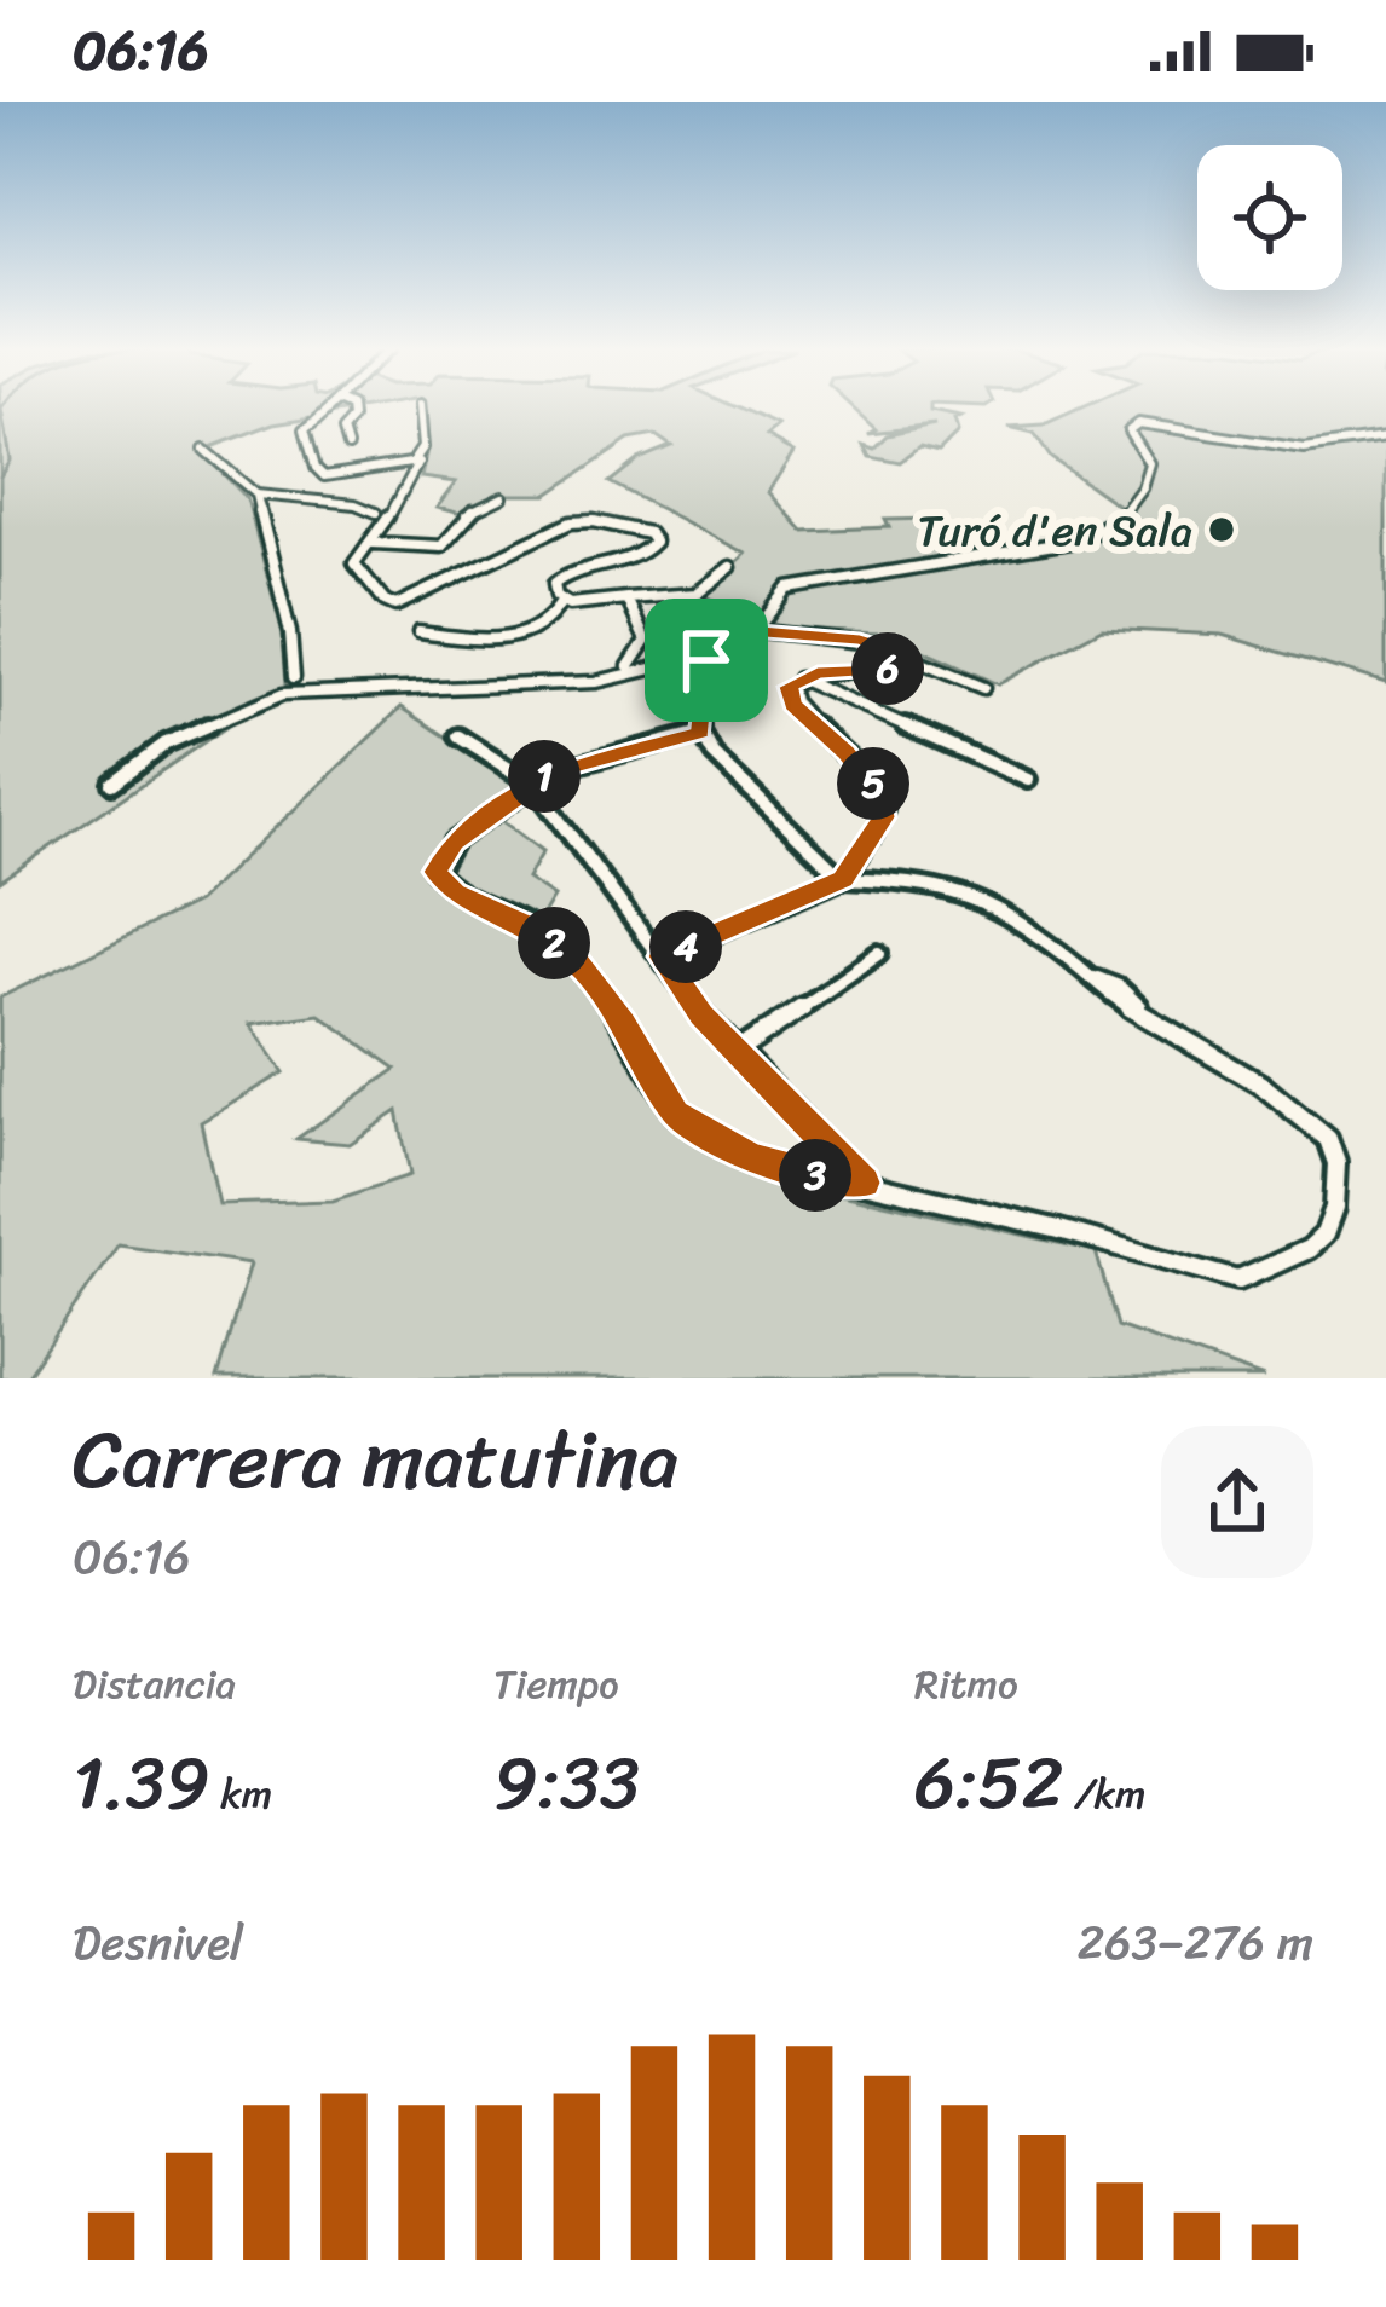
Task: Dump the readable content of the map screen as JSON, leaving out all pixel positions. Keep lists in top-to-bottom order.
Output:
{
  "places": ["Turó d'en Sala"],
  "page": {
    "status": "06:16",
    "pins": [
      "6",
      "1",
      "5",
      "2",
      "4",
      "3"
    ],
    "heading": ["Carrera matutina", "06:16"],
    "stats": [
      ["Distancia", "1.39 km"],
      ["Tiempo", "9:33"],
      ["Ritmo", "6:52 /km"]
    ],
    "chart": ["Desnivel", "263–276 m"]
  }
}
